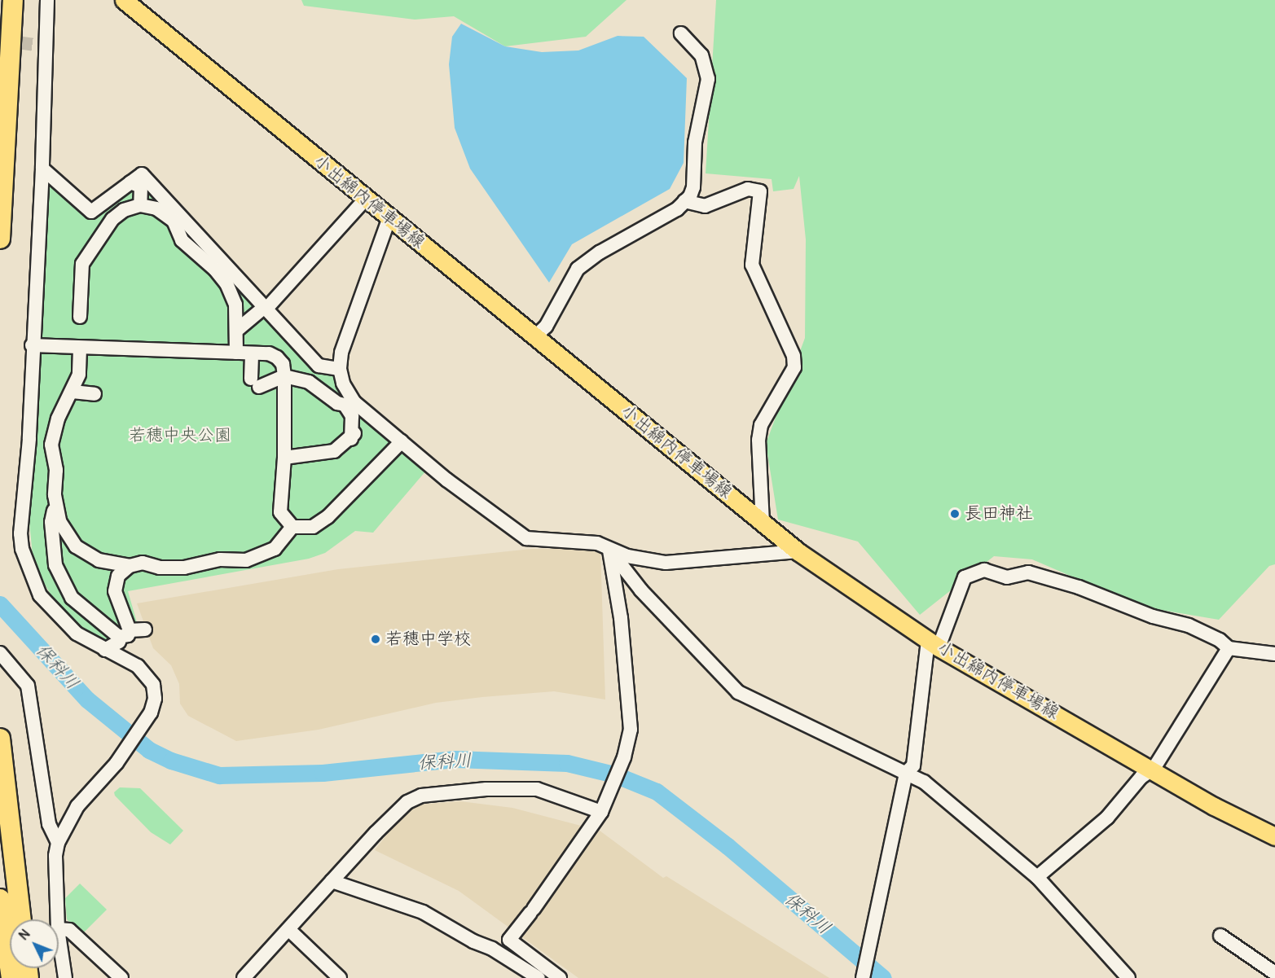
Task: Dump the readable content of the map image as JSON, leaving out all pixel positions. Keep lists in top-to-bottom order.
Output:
{
  "streets": {
    "main road": ["小出綿内停車場線"]
  },
  "water": ["保科川"],
  "parks": ["若穂中央公園"],
  "places": ["長田神社", "若穂中学校"],
  "north": "top left"
}
